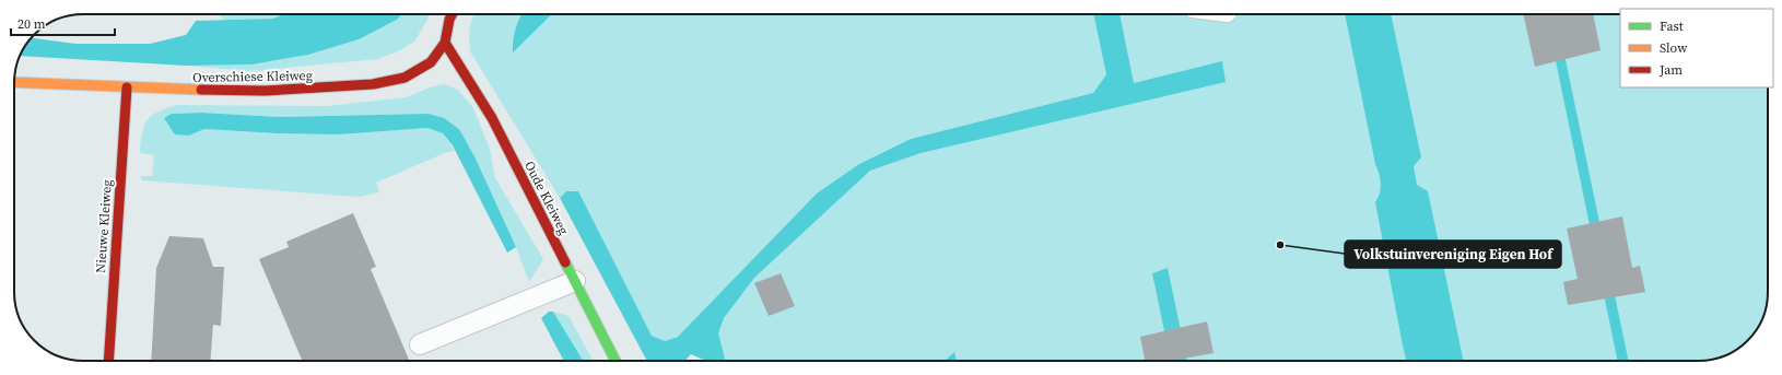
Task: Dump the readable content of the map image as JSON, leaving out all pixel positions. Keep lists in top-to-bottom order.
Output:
{
  "streets": {
    "street": ["Overschiese Kleiweg", "Oude Kleiweg", "Nieuwe Kleiweg"]
  },
  "crossings": [
    ["Overschiese Kleiweg", "Oude Kleiweg"],
    ["Overschiese Kleiweg", "Nieuwe Kleiweg"]
  ],
  "places": ["Volkstuinvereniging Eigen Hof"],
  "legend": ["Fast", "Slow", "Jam"],
  "scale_bar": "20 m"
}
